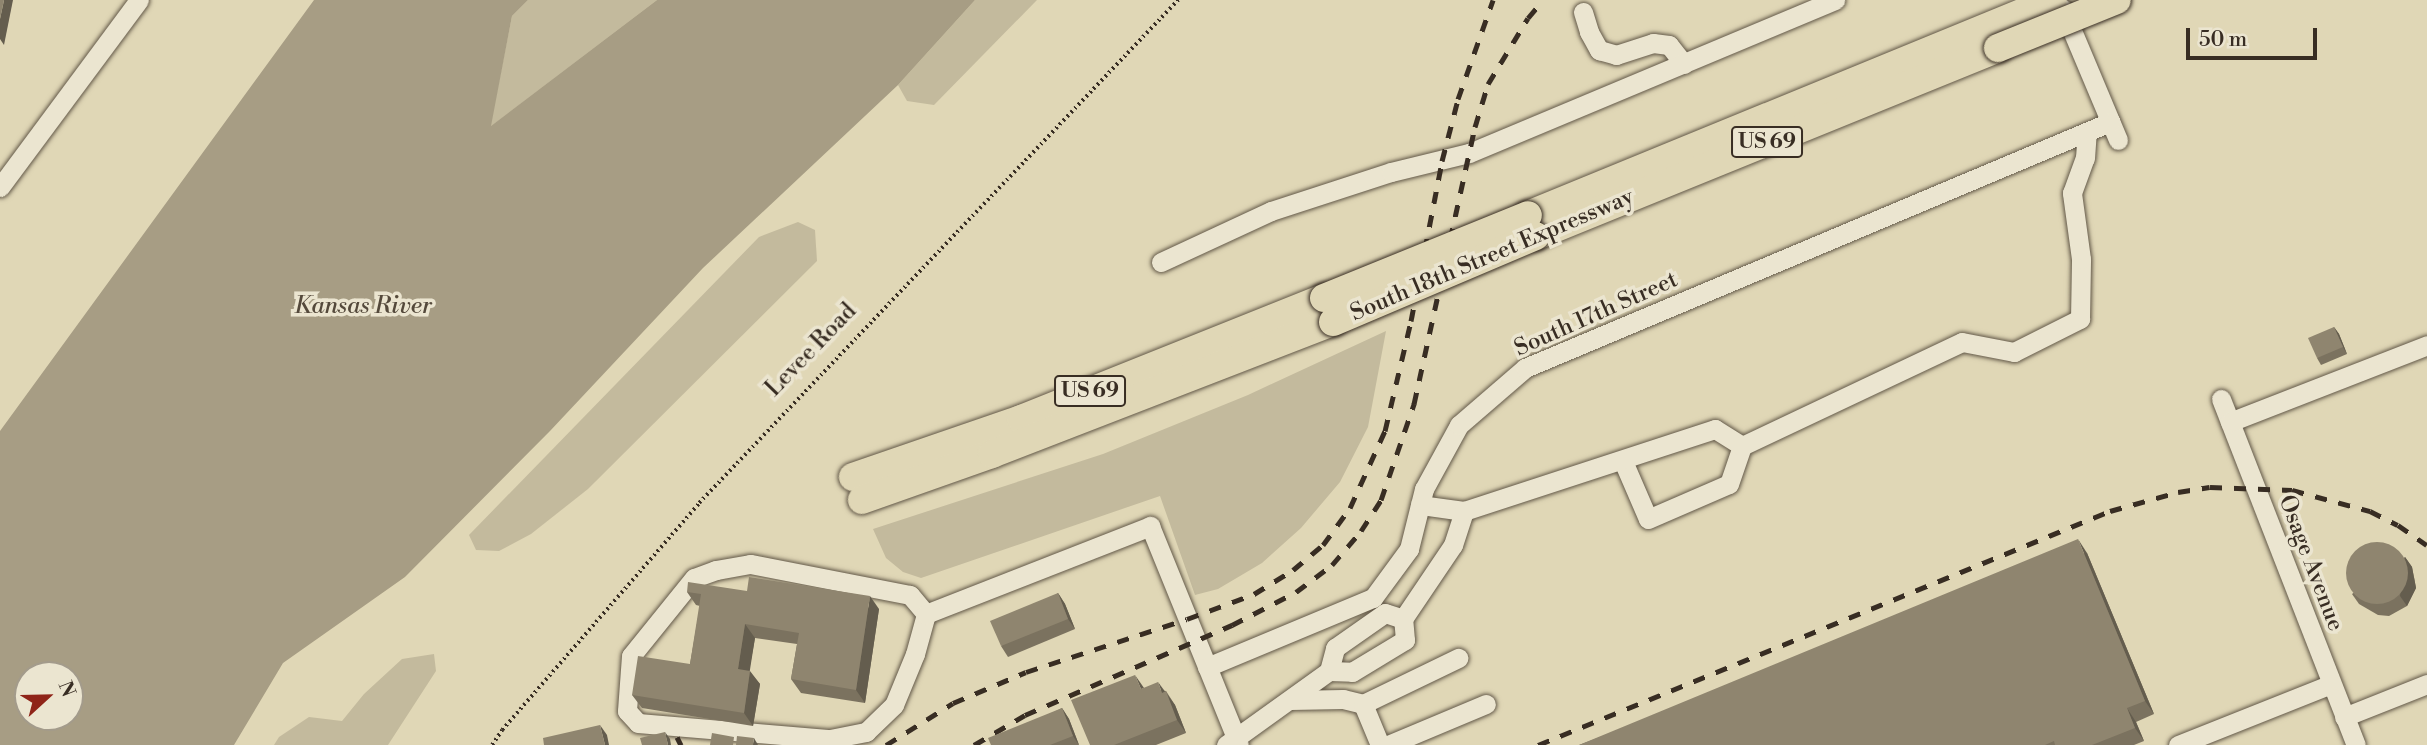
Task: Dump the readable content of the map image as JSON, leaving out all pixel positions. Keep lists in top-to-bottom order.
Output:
{
  "streets": {
    "highway": ["US 69", "South 18th Street Expressway"],
    "street": ["South 17th Street", "Osage Avenue"],
    "path": ["Levee Road"]
  },
  "water": ["Kansas River"],
  "scale_bar": "50 m",
  "north": "right"
}
